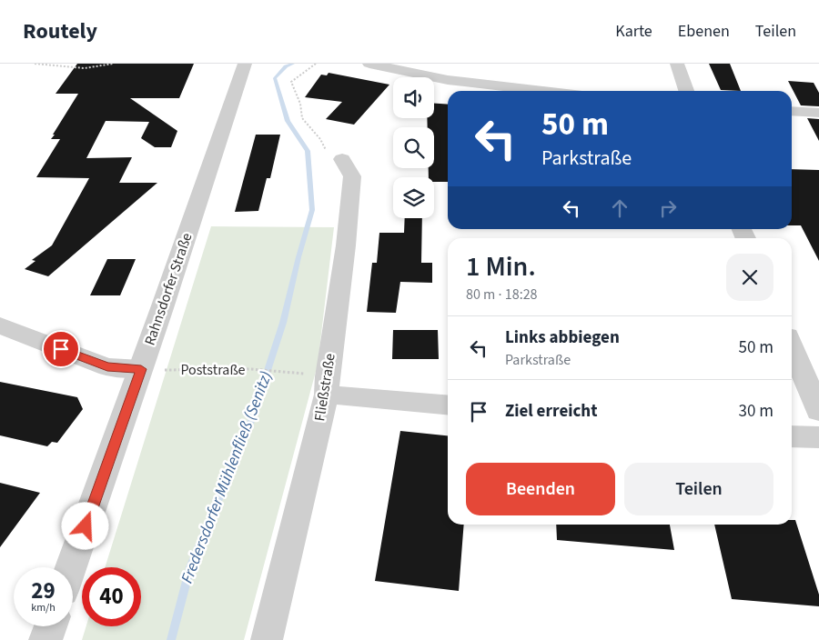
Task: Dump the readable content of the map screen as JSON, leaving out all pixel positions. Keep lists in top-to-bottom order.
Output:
{
  "streets": {
    "street": ["Rahnsdorfer Straße", "Fließstraße"],
    "path": ["Poststraße"]
  },
  "crossings": [
    ["Rahnsdorfer Straße", "Poststraße"]
  ],
  "water": ["Fredersdorfer Mühlenfließ (Senitz)"],
  "page": {
    "header": "Routely",
    "nav": ["Karte", "Ebenen", "Teilen"],
    "turn": ["50 m", "Parkstraße"],
    "heading": ["1 Min.", "80 m · 18:28"],
    "list": [
      {
        "name": "Links abbiegen",
        "note": "Parkstraße",
        "value": "50 m"
      },
      {
        "name": "Ziel erreicht",
        "value": "30 m"
      }
    ],
    "buttons": ["Beenden", "Teilen"],
    "speed": "29 km/h",
    "limit": "40"
  }
}
